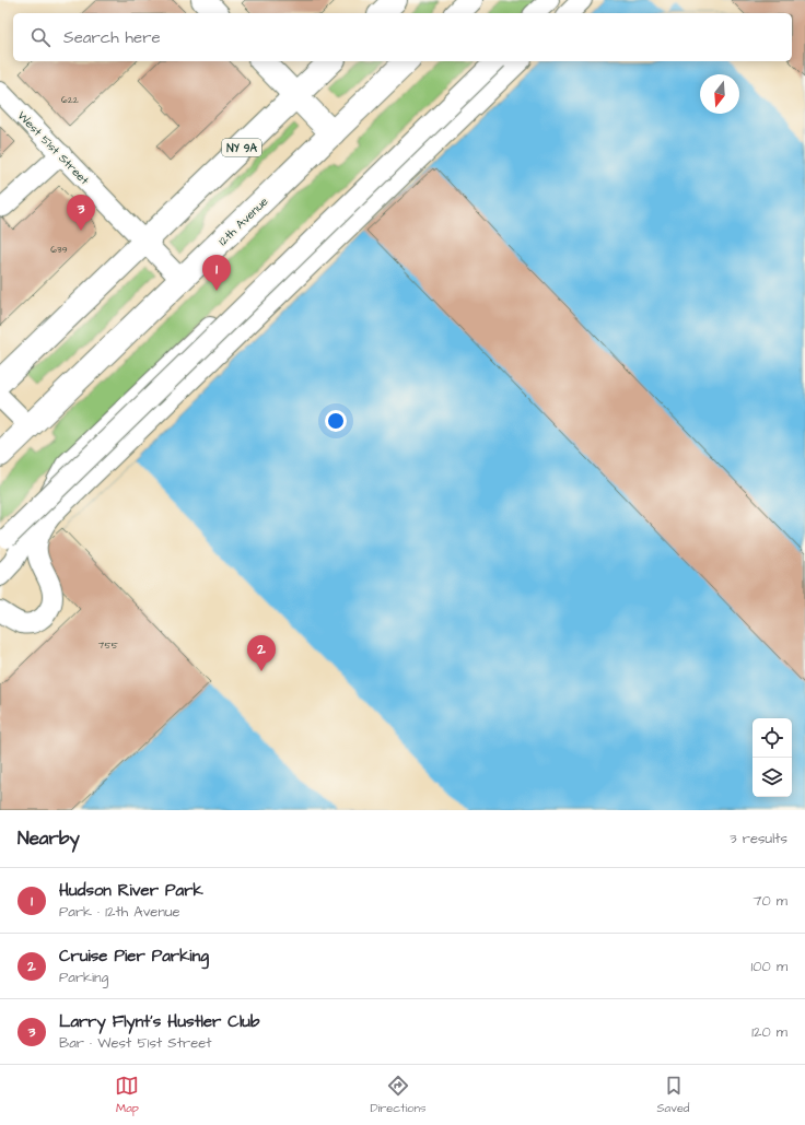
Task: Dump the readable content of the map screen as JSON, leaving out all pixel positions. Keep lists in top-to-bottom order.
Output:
{
  "streets": {
    "main road": ["NY 9A", "12th Avenue"],
    "street": ["West 51st Street"]
  },
  "crossings": [
    ["West 51st Street", "NY 9A"],
    ["West 51st Street", "12th Avenue"]
  ],
  "house_numbers": ["622", "639", "755"],
  "north": "bottom",
  "page": {
    "search": "Search here",
    "pins": ["3", "1", "2"],
    "heading": ["Nearby", "3 results"],
    "list": [
      {
        "mark": "1",
        "name": "Hudson River Park",
        "note": "Park · 12th Avenue",
        "value": "70 m"
      },
      {
        "mark": "2",
        "name": "Cruise Pier Parking",
        "note": "Parking",
        "value": "100 m"
      },
      {
        "mark": "3",
        "name": "Larry Flynt's Hustler Club",
        "note": "Bar · West 51st Street",
        "value": "120 m"
      }
    ],
    "nav": ["Map", "Directions", "Saved"]
  }
}
